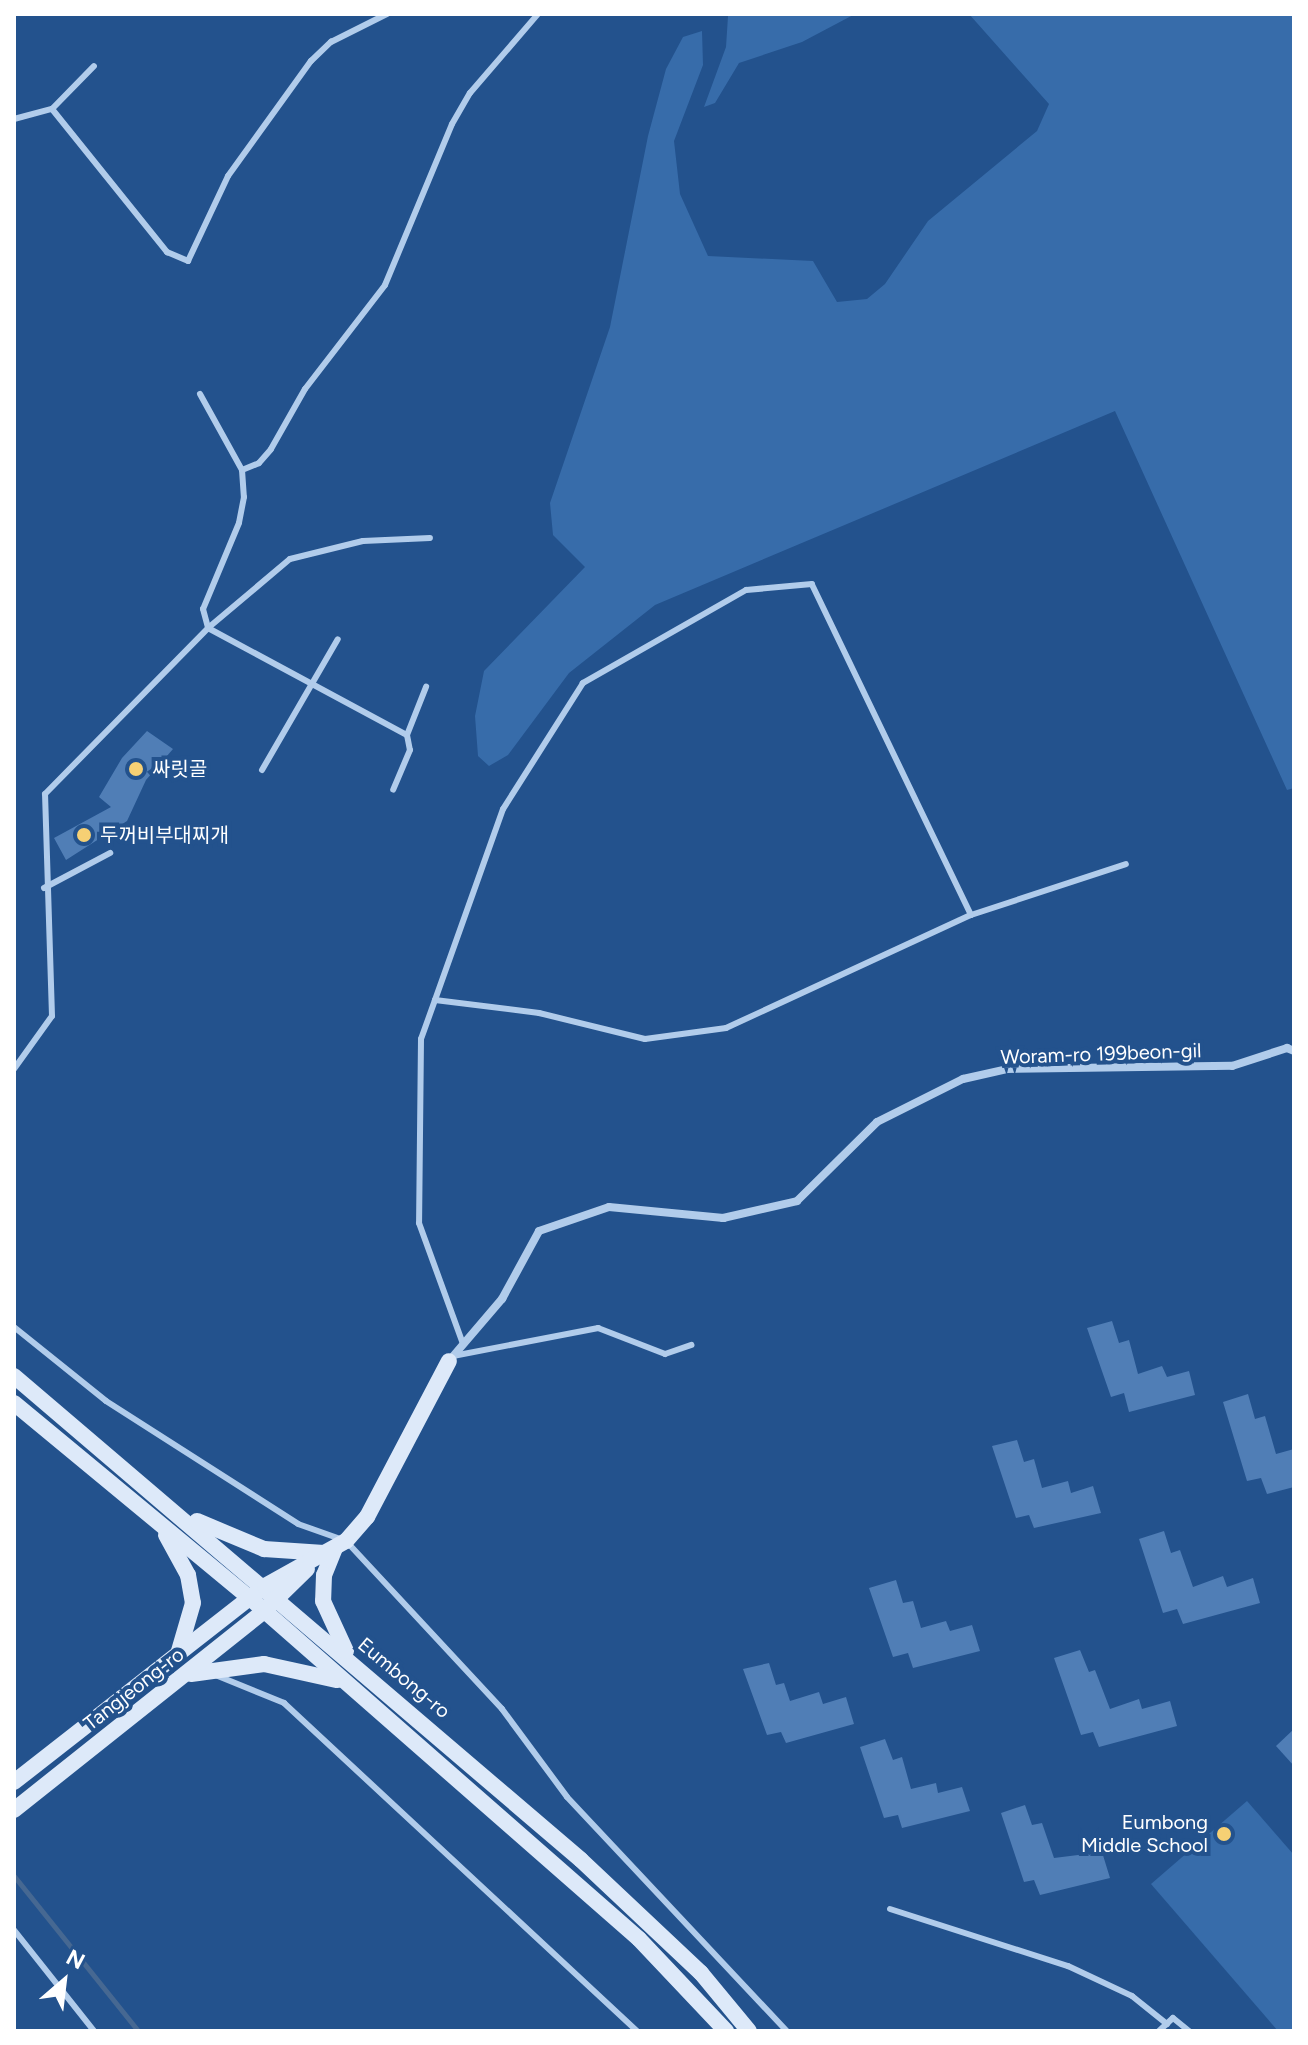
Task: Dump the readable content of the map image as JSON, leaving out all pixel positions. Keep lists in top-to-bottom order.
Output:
{
  "streets": {
    "main road": ["Eumbong-ro", "Tangjeong-ro"],
    "street": ["Woram-ro 199beon-gil"]
  },
  "crossings": [
    ["Woram-ro 199beon-gil", "Tangjeong-ro"],
    ["Eumbong-ro", "Tangjeong-ro"]
  ],
  "places": ["싸릿골", "두꺼비부대찌개", "Eumbong Middle School"],
  "north": "top right"
}
